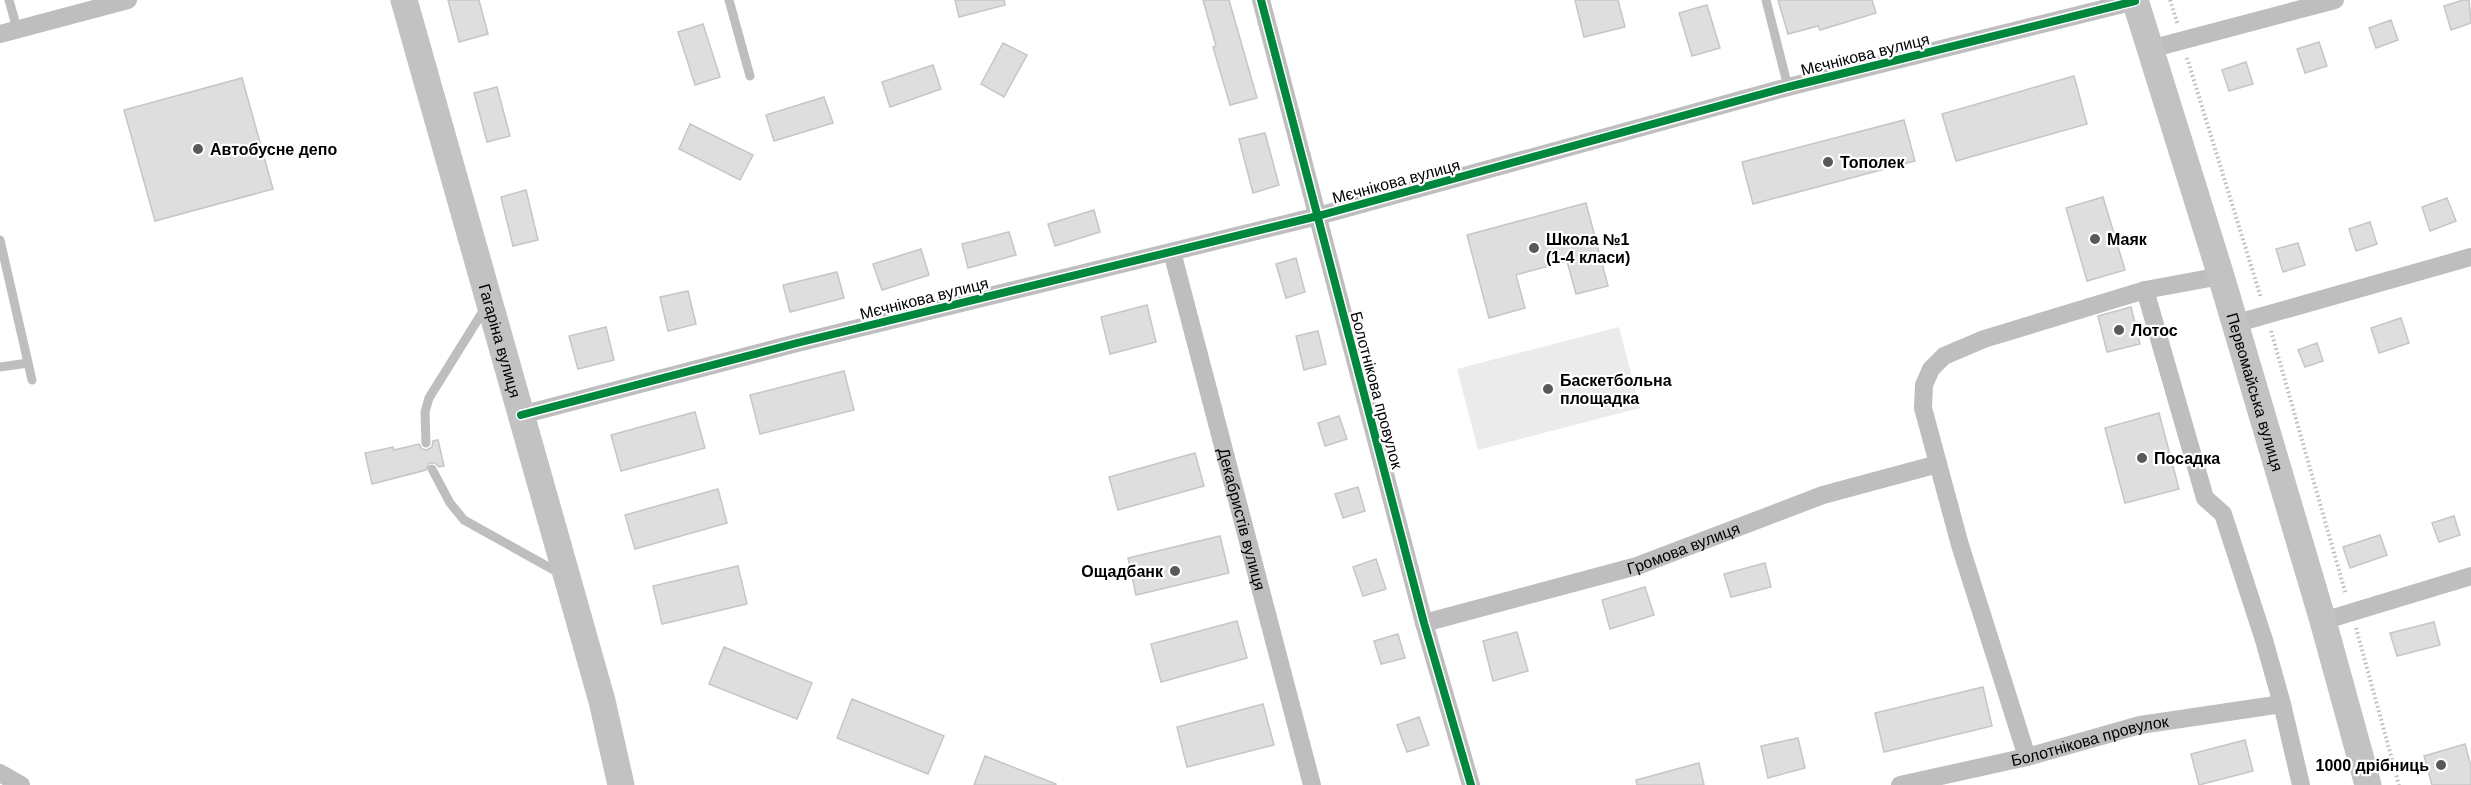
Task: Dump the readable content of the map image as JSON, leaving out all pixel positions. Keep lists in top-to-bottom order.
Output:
{
  "streets": {
    "main road": ["Гагаріна вулиця", "Первомайська вулиця"],
    "street": [
      "Мєчнікова вулиця",
      "Болотнікова провулок",
      "Декабристів вулиця",
      "Громова вулиця"
    ]
  },
  "crossings": [
    ["Мєчнікова вулиця", "Гагаріна вулиця"],
    ["Мєчнікова вулиця", "Болотнікова провулок"],
    ["Мєчнікова вулиця", "Первомайська вулиця"],
    ["Мєчнікова вулиця", "Декабристів вулиця"],
    ["Болотнікова провулок", "Громова вулиця"]
  ],
  "places": [
    "Автобусне депо",
    "Тополек",
    "Маяк",
    "Школа №1 (1-4 класи)",
    "Лотос",
    "Баскетбольна площадка",
    "Посадка",
    "Ощадбанк",
    "1000 дрібниць"
  ]
}
